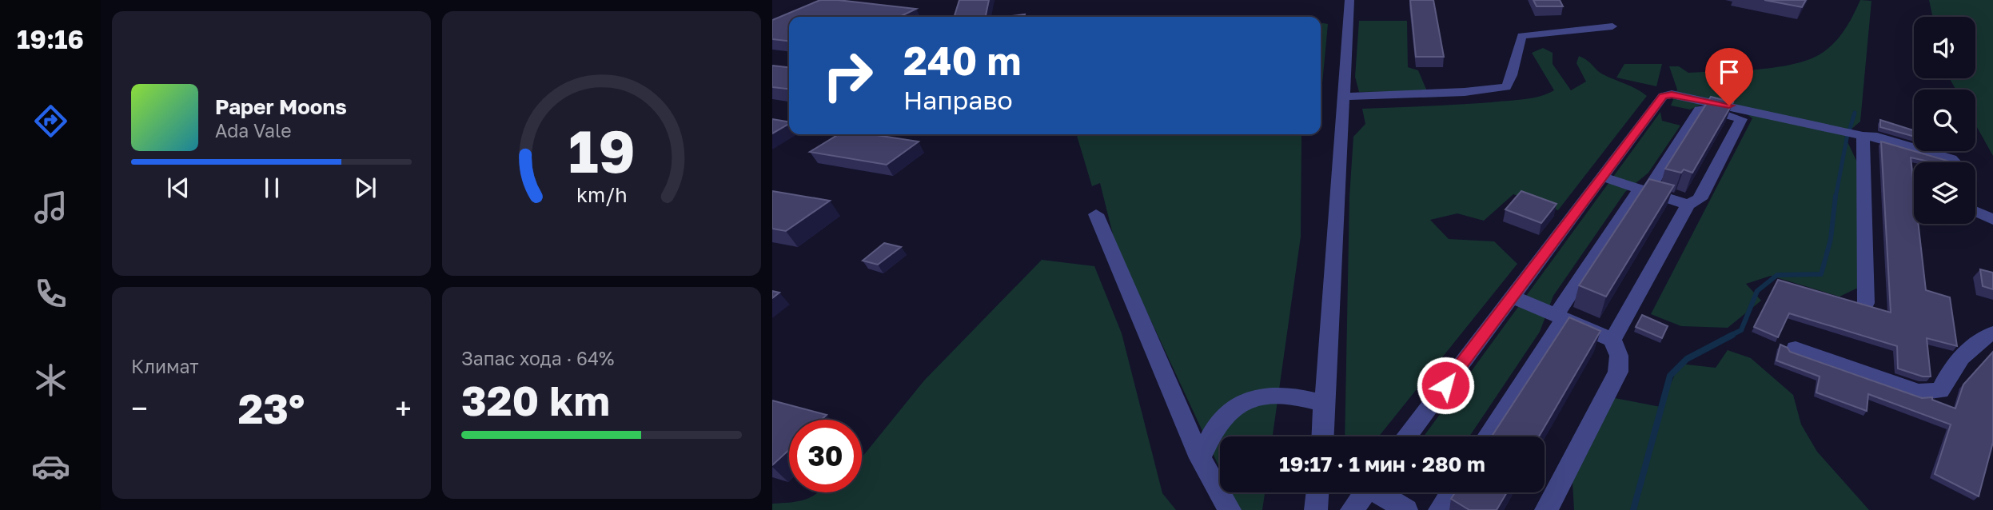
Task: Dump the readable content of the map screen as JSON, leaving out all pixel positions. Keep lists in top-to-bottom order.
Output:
{
  "page": {
    "tabs": "19:16",
    "turn": ["240 m", "Направо"],
    "song": ["Paper Moons", "Ada Vale"],
    "tile": [
      "Климат",
      ["Запас хода · 64%", "320 km"]
    ],
    "heat": ["−", "23°", "+"],
    "limit": "30",
    "trip": "19:17 · 1 мин · 280 m",
    "gauge": ["19", "km/h"]
  }
}
